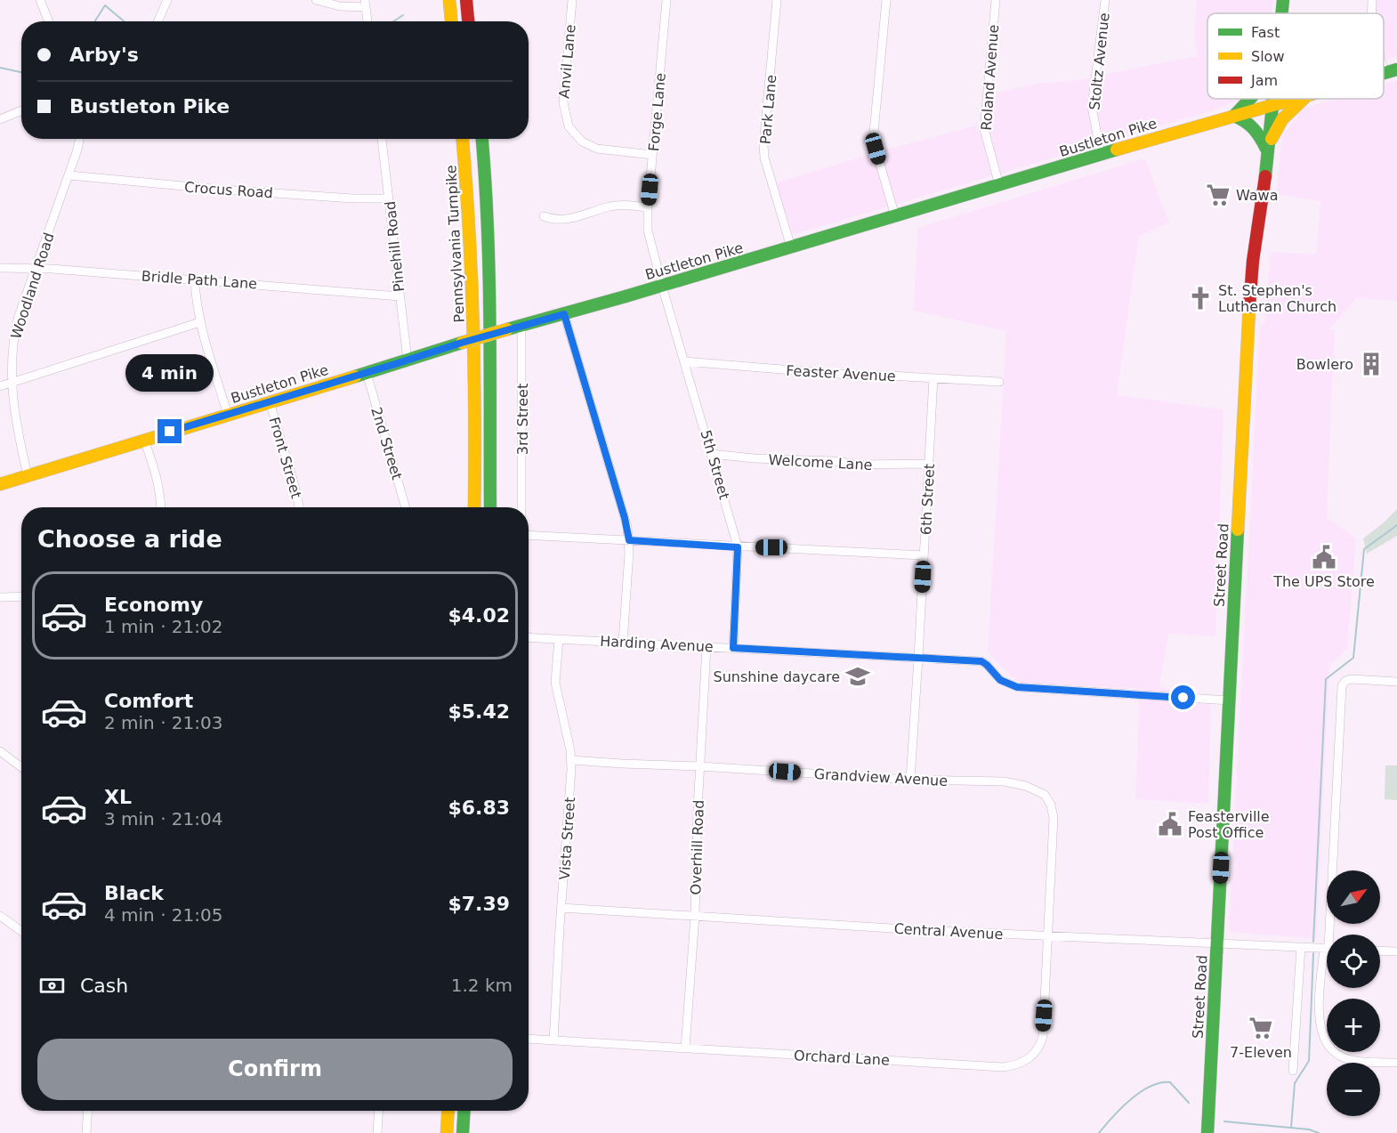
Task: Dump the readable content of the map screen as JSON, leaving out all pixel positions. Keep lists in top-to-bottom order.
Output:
{
  "streets": {
    "main road": ["Bustleton Pike", "Pennsylvania Turnpike", "Street Road"],
    "street": [
      "Anvil Lane",
      "Stoltz Avenue",
      "Roland Avenue",
      "Park Lane",
      "Forge Lane",
      "Crocus Road",
      "Pinehill Road",
      "Bridle Path Lane",
      "Woodland Road",
      "Feaster Avenue",
      "3rd Street",
      "2nd Street",
      "Front Street",
      "Welcome Lane",
      "5th Street",
      "6th Street",
      "Harding Avenue",
      "Grandview Avenue",
      "Vista Street",
      "Overhill Road",
      "Central Avenue",
      "Orchard Lane"
    ]
  },
  "crossings": [
    ["Anvil Lane", "Forge Lane"],
    ["Stoltz Avenue", "Bustleton Pike"],
    ["Roland Avenue", "Bustleton Pike"],
    ["Park Lane", "Bustleton Pike"],
    ["Forge Lane", "Bustleton Pike"],
    ["Forge Lane", "5th Street"],
    ["Bustleton Pike", "Pinehill Road"],
    ["Bustleton Pike", "Woodland Road"],
    ["Bustleton Pike", "3rd Street"],
    ["Bustleton Pike", "2nd Street"],
    ["Bustleton Pike", "Front Street"],
    ["Bustleton Pike", "5th Street"],
    ["Bustleton Pike", "Street Road"],
    ["Crocus Road", "Pinehill Road"],
    ["Crocus Road", "Woodland Road"],
    ["Pinehill Road", "Bridle Path Lane"],
    ["Bridle Path Lane", "Woodland Road"],
    ["Feaster Avenue", "5th Street"],
    ["Feaster Avenue", "6th Street"],
    ["Welcome Lane", "5th Street"],
    ["Welcome Lane", "6th Street"],
    ["5th Street", "Harding Avenue"],
    ["6th Street", "Harding Avenue"],
    ["6th Street", "Grandview Avenue"],
    ["Street Road", "Harding Avenue"],
    ["Street Road", "Central Avenue"],
    ["Harding Avenue", "Vista Street"],
    ["Harding Avenue", "Overhill Road"],
    ["Grandview Avenue", "Vista Street"],
    ["Grandview Avenue", "Overhill Road"],
    ["Grandview Avenue", "Central Avenue"],
    ["Grandview Avenue", "Orchard Lane"],
    ["Vista Street", "Central Avenue"],
    ["Vista Street", "Orchard Lane"],
    ["Overhill Road", "Central Avenue"],
    ["Overhill Road", "Orchard Lane"],
    ["Central Avenue", "Orchard Lane"]
  ],
  "places": {
    "supermarket": ["Wawa", "7-Eleven"],
    "church": ["St. Stephen's Lutheran Church"],
    "building": ["Bowlero"],
    "public building": ["The UPS Store", "Feasterville Post Office"],
    "school or university": ["Sunshine daycare"]
  },
  "legend": ["Fast", "Slow", "Jam"],
  "north": "top right",
  "page": {
    "banner": ["Arby's", "Bustleton Pike"],
    "bubble": "4 min",
    "heading": "Choose a ride",
    "list": [
      {
        "name": "Economy",
        "note": "1 min · 21:02",
        "value": "$4.02"
      },
      {
        "name": "Comfort",
        "note": "2 min · 21:03",
        "value": "$5.42"
      },
      {
        "name": "XL",
        "note": "3 min · 21:04",
        "value": "$6.83"
      },
      {
        "name": "Black",
        "note": "4 min · 21:05",
        "value": "$7.39"
      }
    ],
    "map_buttons": ["+", "−"],
    "pay": ["Cash", "1.2 km"],
    "buttons": "Confirm"
  }
}
